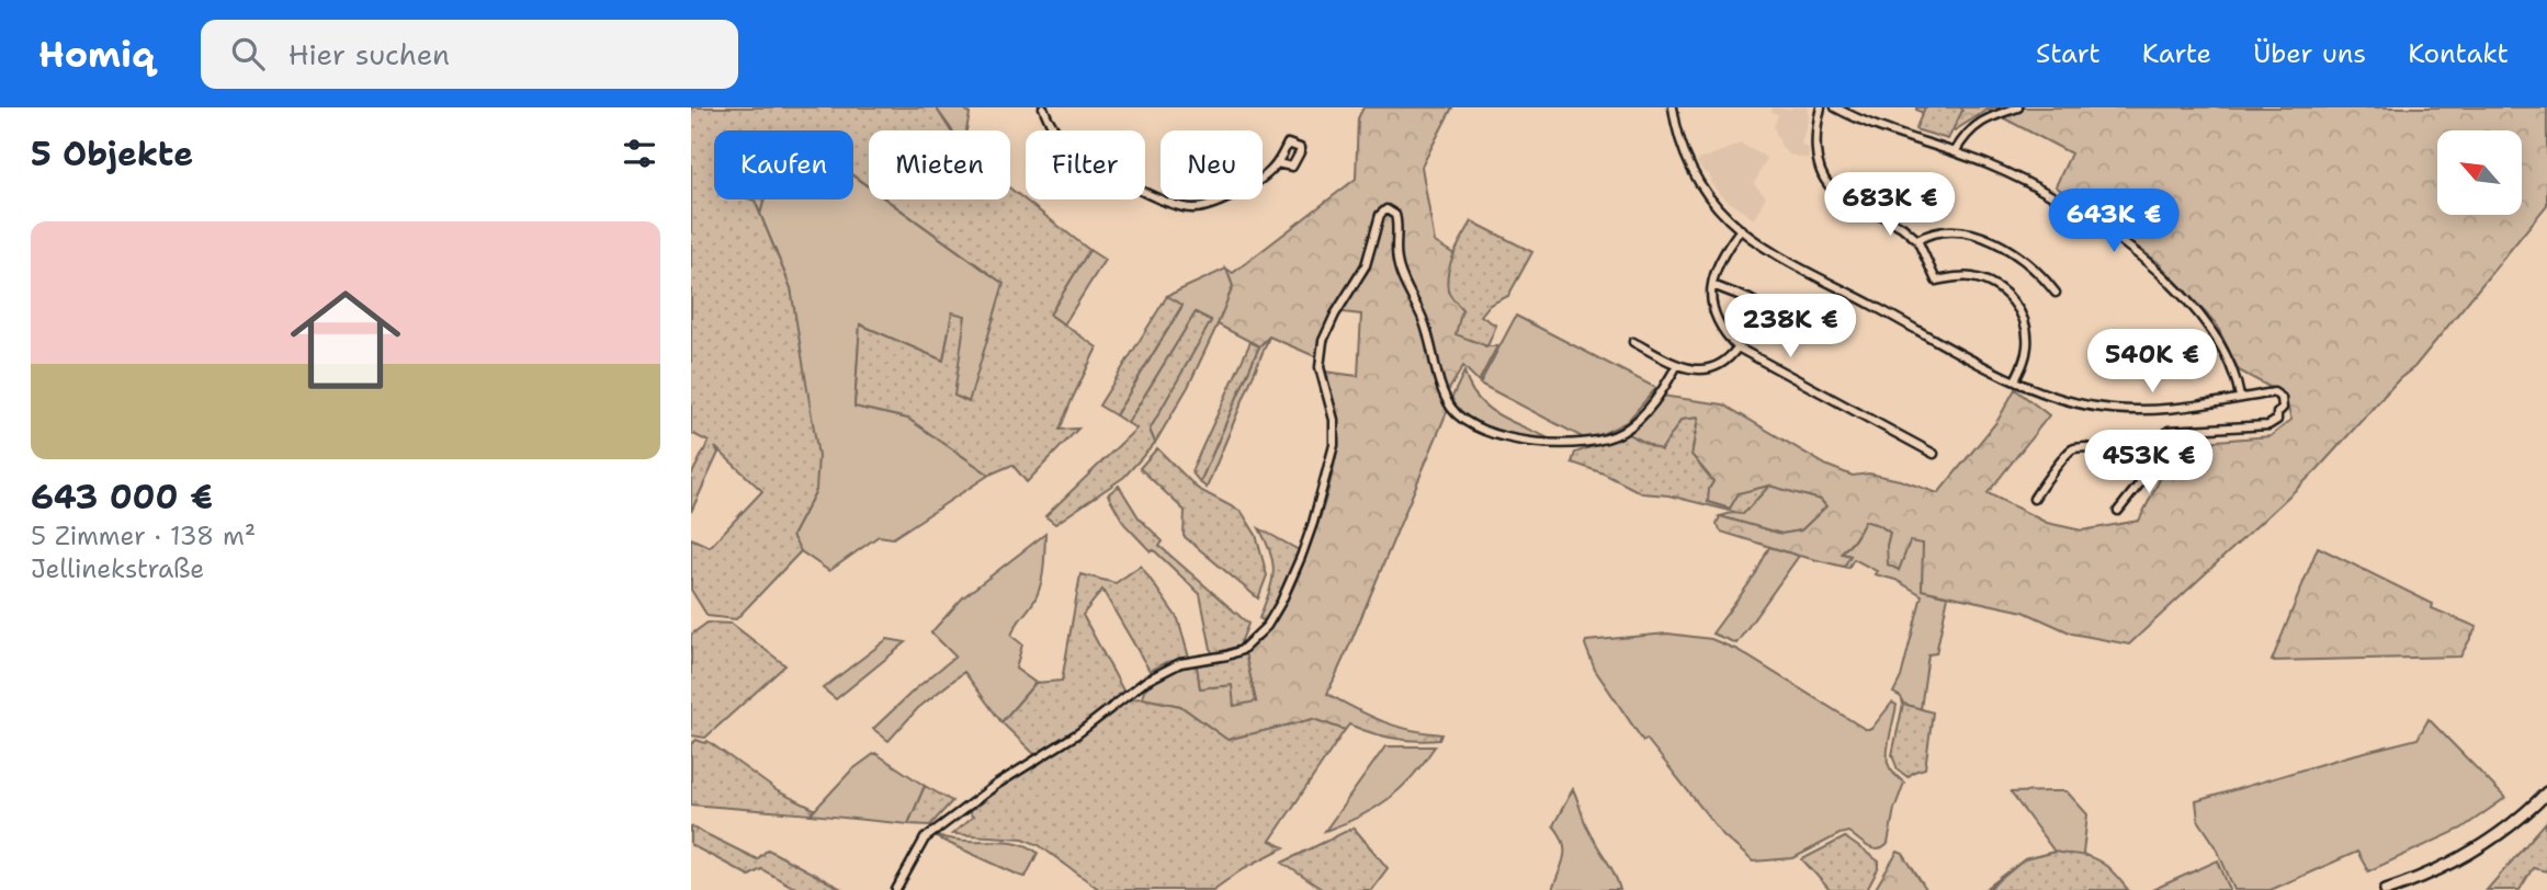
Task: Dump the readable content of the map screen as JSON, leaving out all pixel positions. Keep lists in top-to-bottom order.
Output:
{
  "north": "top left",
  "page": {
    "header": "Homiq",
    "search": "Hier suchen",
    "nav": [
      "Start",
      "Karte",
      "Über uns",
      "Kontakt"
    ],
    "heading": "5 Objekte",
    "chip": [
      "Kaufen",
      "Mieten",
      "Filter",
      "Neu"
    ],
    "price": [
      "683K €",
      "643K €",
      "238K €",
      "540K €",
      "453K €"
    ],
    "list": [
      {
        "name": "643 000 €",
        "note": "5 Zimmer · 138 m² · Jellinekstraße"
      }
    ]
  }
}
